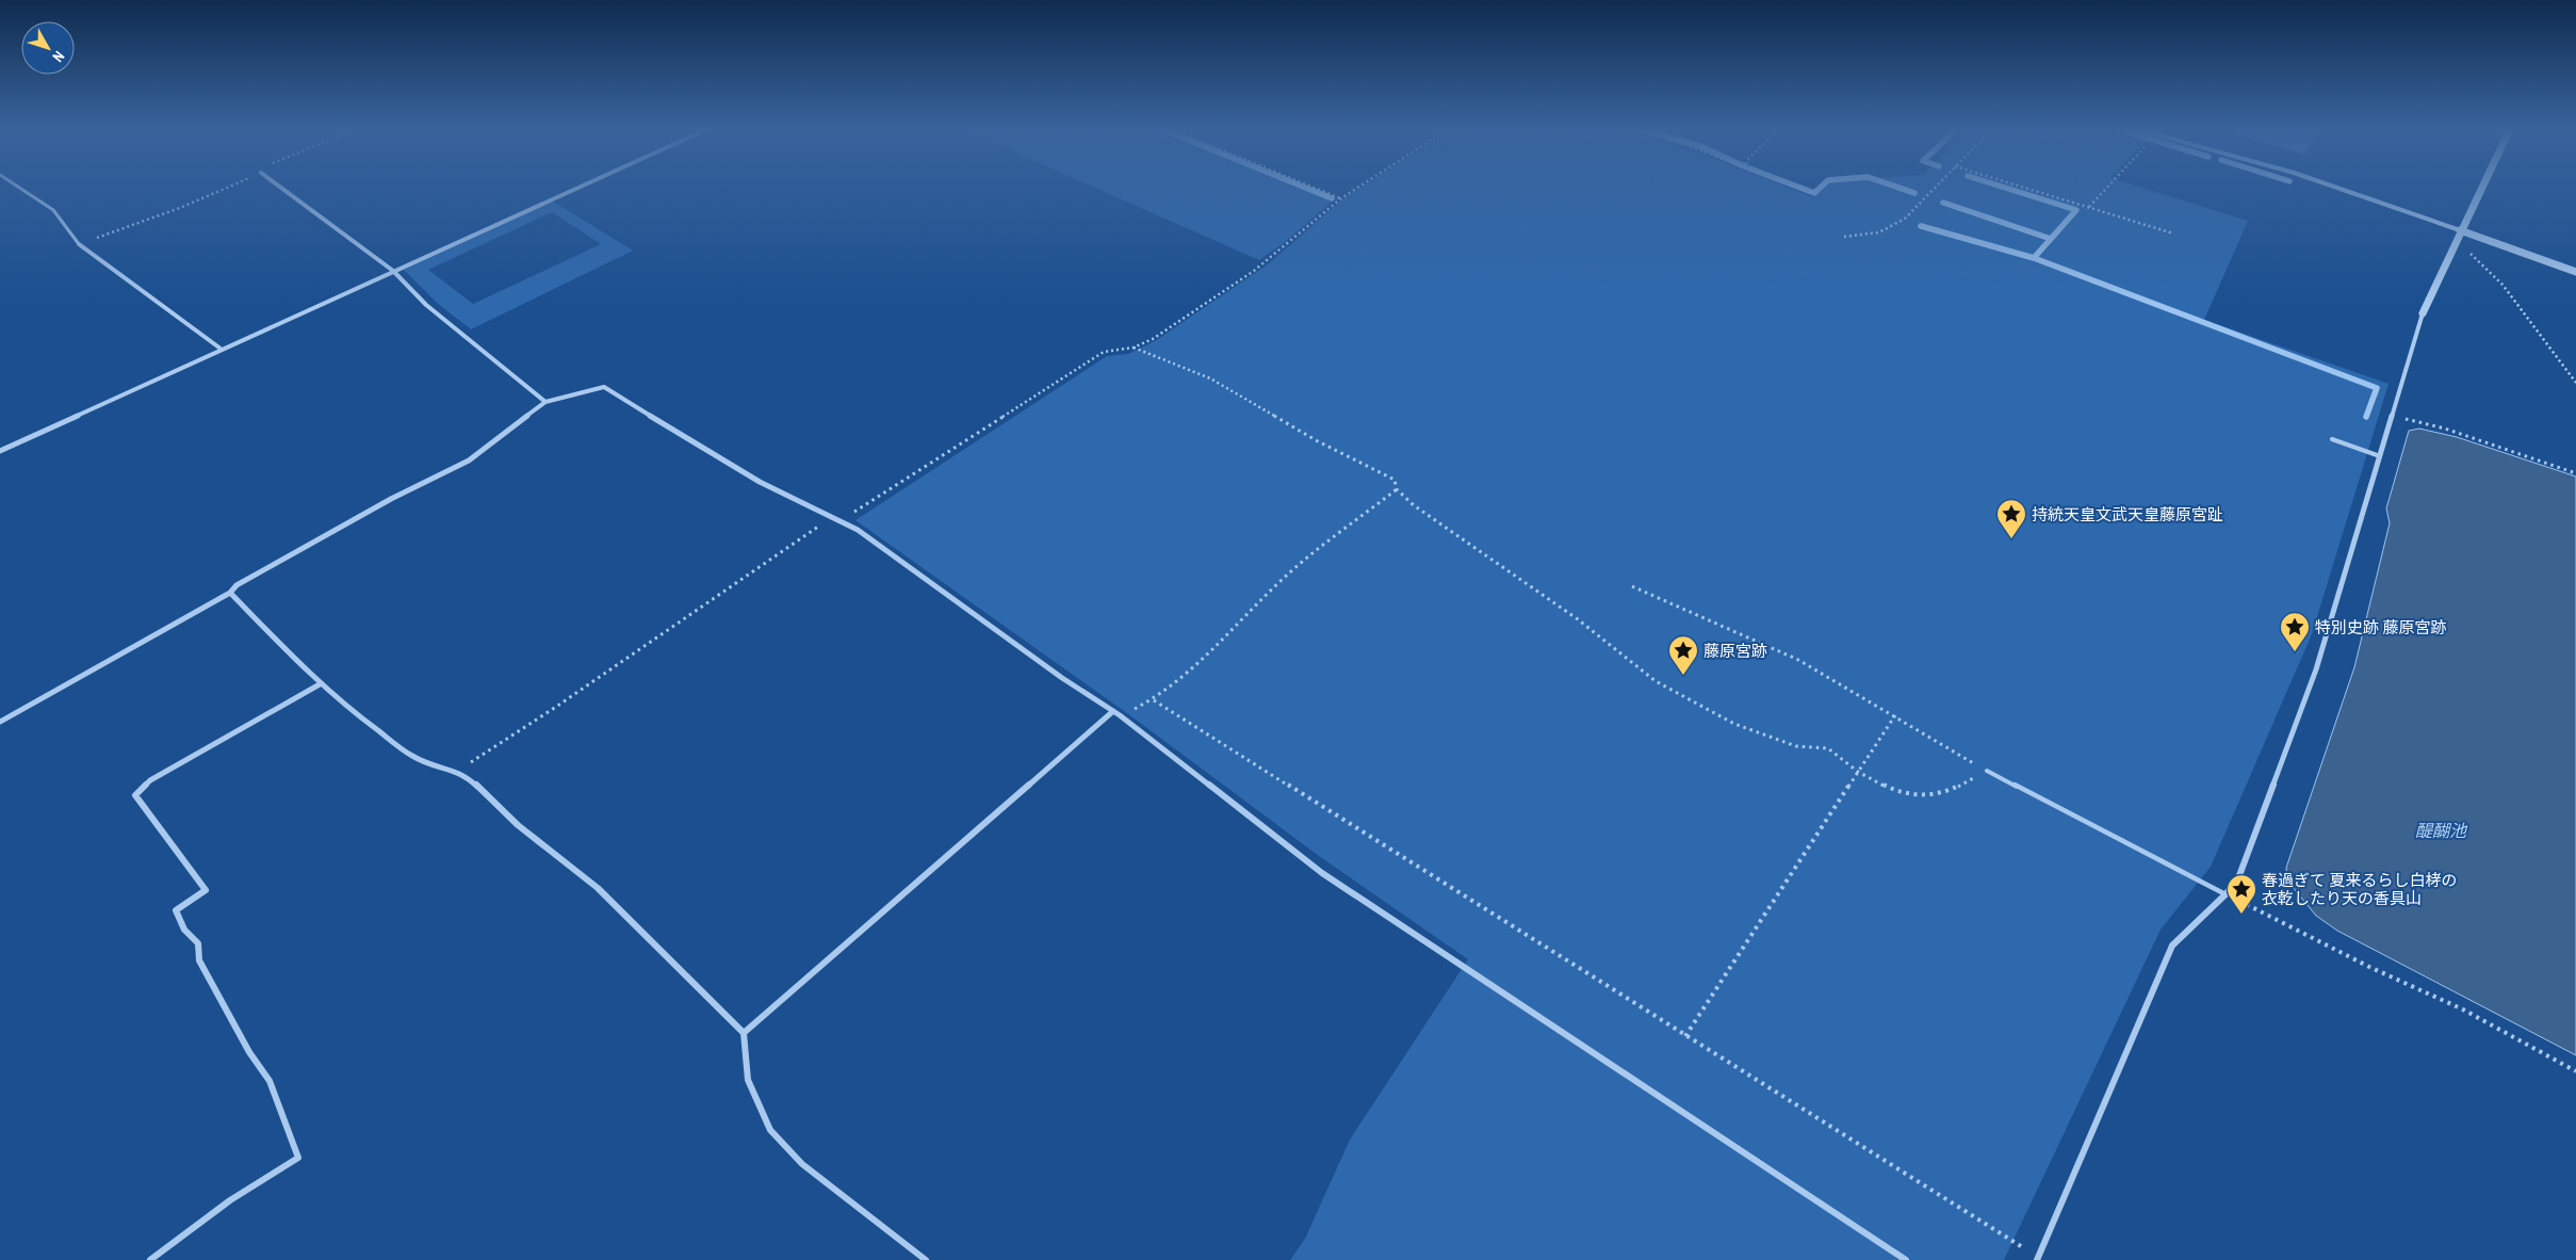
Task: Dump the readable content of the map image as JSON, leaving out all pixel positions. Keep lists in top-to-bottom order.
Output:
{
  "water": ["醍醐池"],
  "places": {
    "place": [
      "持統天皇文武天皇藤原宮趾",
      "特別史跡 藤原宮跡",
      "藤原宮跡",
      "春過ぎて 夏来るらし白𣑥の 衣乾したり天の香具山"
    ]
  },
  "north": "bottom right"
}
